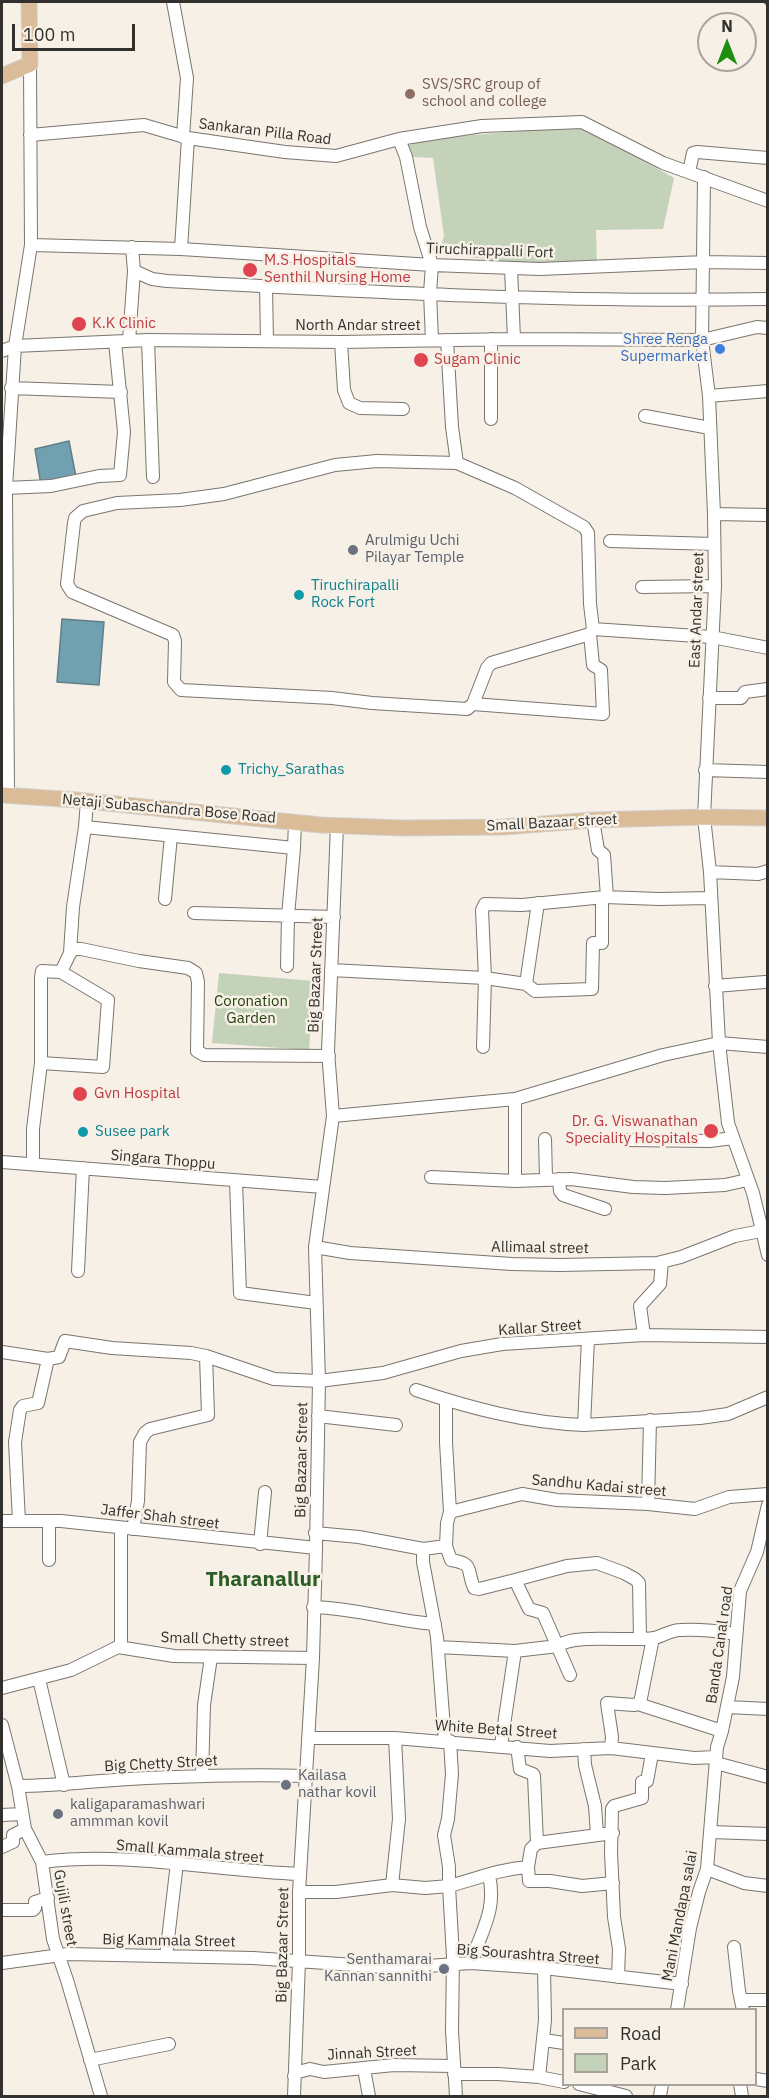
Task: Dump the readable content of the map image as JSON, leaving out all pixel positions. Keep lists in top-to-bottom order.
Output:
{
  "streets": {
    "main road": ["Netaji Subaschandra Bose Road", "Small Bazaar street"],
    "street": [
      "Sankaran Pilla Road",
      "Tiruchirappalli Fort",
      "North Andar street",
      "East Andar street",
      "Big Bazaar Street",
      "Singara Thoppu",
      "Allimaal street",
      "Kallar Street",
      "Sandhu Kadai street",
      "Jaffer Shah street",
      "Small Chetty street",
      "Banda Canal road",
      "White Betal Street",
      "Big Chetty Street",
      "Small Kammala street",
      "Gujili street",
      "Mani Mandapa salai",
      "Big Kammala Street",
      "Big Sourashtra Street",
      "Jinnah Street"
    ]
  },
  "crossings": [
    ["Sankaran Pilla Road", "East Andar street"],
    ["Tiruchirappalli Fort", "East Andar street"],
    ["North Andar street", "East Andar street"],
    ["East Andar street", "Small Bazaar street"],
    ["Netaji Subaschandra Bose Road", "Small Bazaar street"],
    ["Netaji Subaschandra Bose Road", "Big Bazaar Street"],
    ["Small Bazaar street", "Big Bazaar Street"],
    ["Big Bazaar Street", "Singara Thoppu"],
    ["Big Bazaar Street", "Allimaal street"],
    ["Big Bazaar Street", "Kallar Street"],
    ["Big Bazaar Street", "Jaffer Shah street"],
    ["Big Bazaar Street", "Small Chetty street"],
    ["Big Bazaar Street", "White Betal Street"],
    ["Big Bazaar Street", "Big Chetty Street"],
    ["Big Bazaar Street", "Small Kammala street"],
    ["Big Bazaar Street", "Big Kammala Street"],
    ["Big Bazaar Street", "Big Sourashtra Street"],
    ["Big Bazaar Street", "Jinnah Street"],
    ["Banda Canal road", "White Betal Street"],
    ["Banda Canal road", "Mani Mandapa salai"],
    ["White Betal Street", "Mani Mandapa salai"],
    ["Big Chetty Street", "Gujili street"],
    ["Small Kammala street", "Gujili street"],
    ["Gujili street", "Big Kammala Street"],
    ["Mani Mandapa salai", "Big Sourashtra Street"],
    ["Big Kammala Street", "Big Sourashtra Street"]
  ],
  "districts": ["Tharanallur"],
  "parks": ["Coronation Garden"],
  "places": [
    "SVS/SRC group of school and college",
    "M.S Hospitals Senthil Nursing Home",
    "K.K Clinic",
    "Shree Renga Supermarket",
    "Sugam Clinic",
    "Arulmigu Uchi Pilayar Temple",
    "Tiruchirapalli Rock Fort",
    "Trichy_Sarathas",
    "Gvn Hospital",
    "Dr. G. Viswanathan Speciality Hospitals",
    "Susee park",
    "Kailasa nathar kovil",
    "kaligaparamashwari ammman kovil",
    "Senthamarai Kannan sannithi"
  ],
  "legend": ["Road", "Park"],
  "scale_bar": "100 m",
  "north": "top"
}
